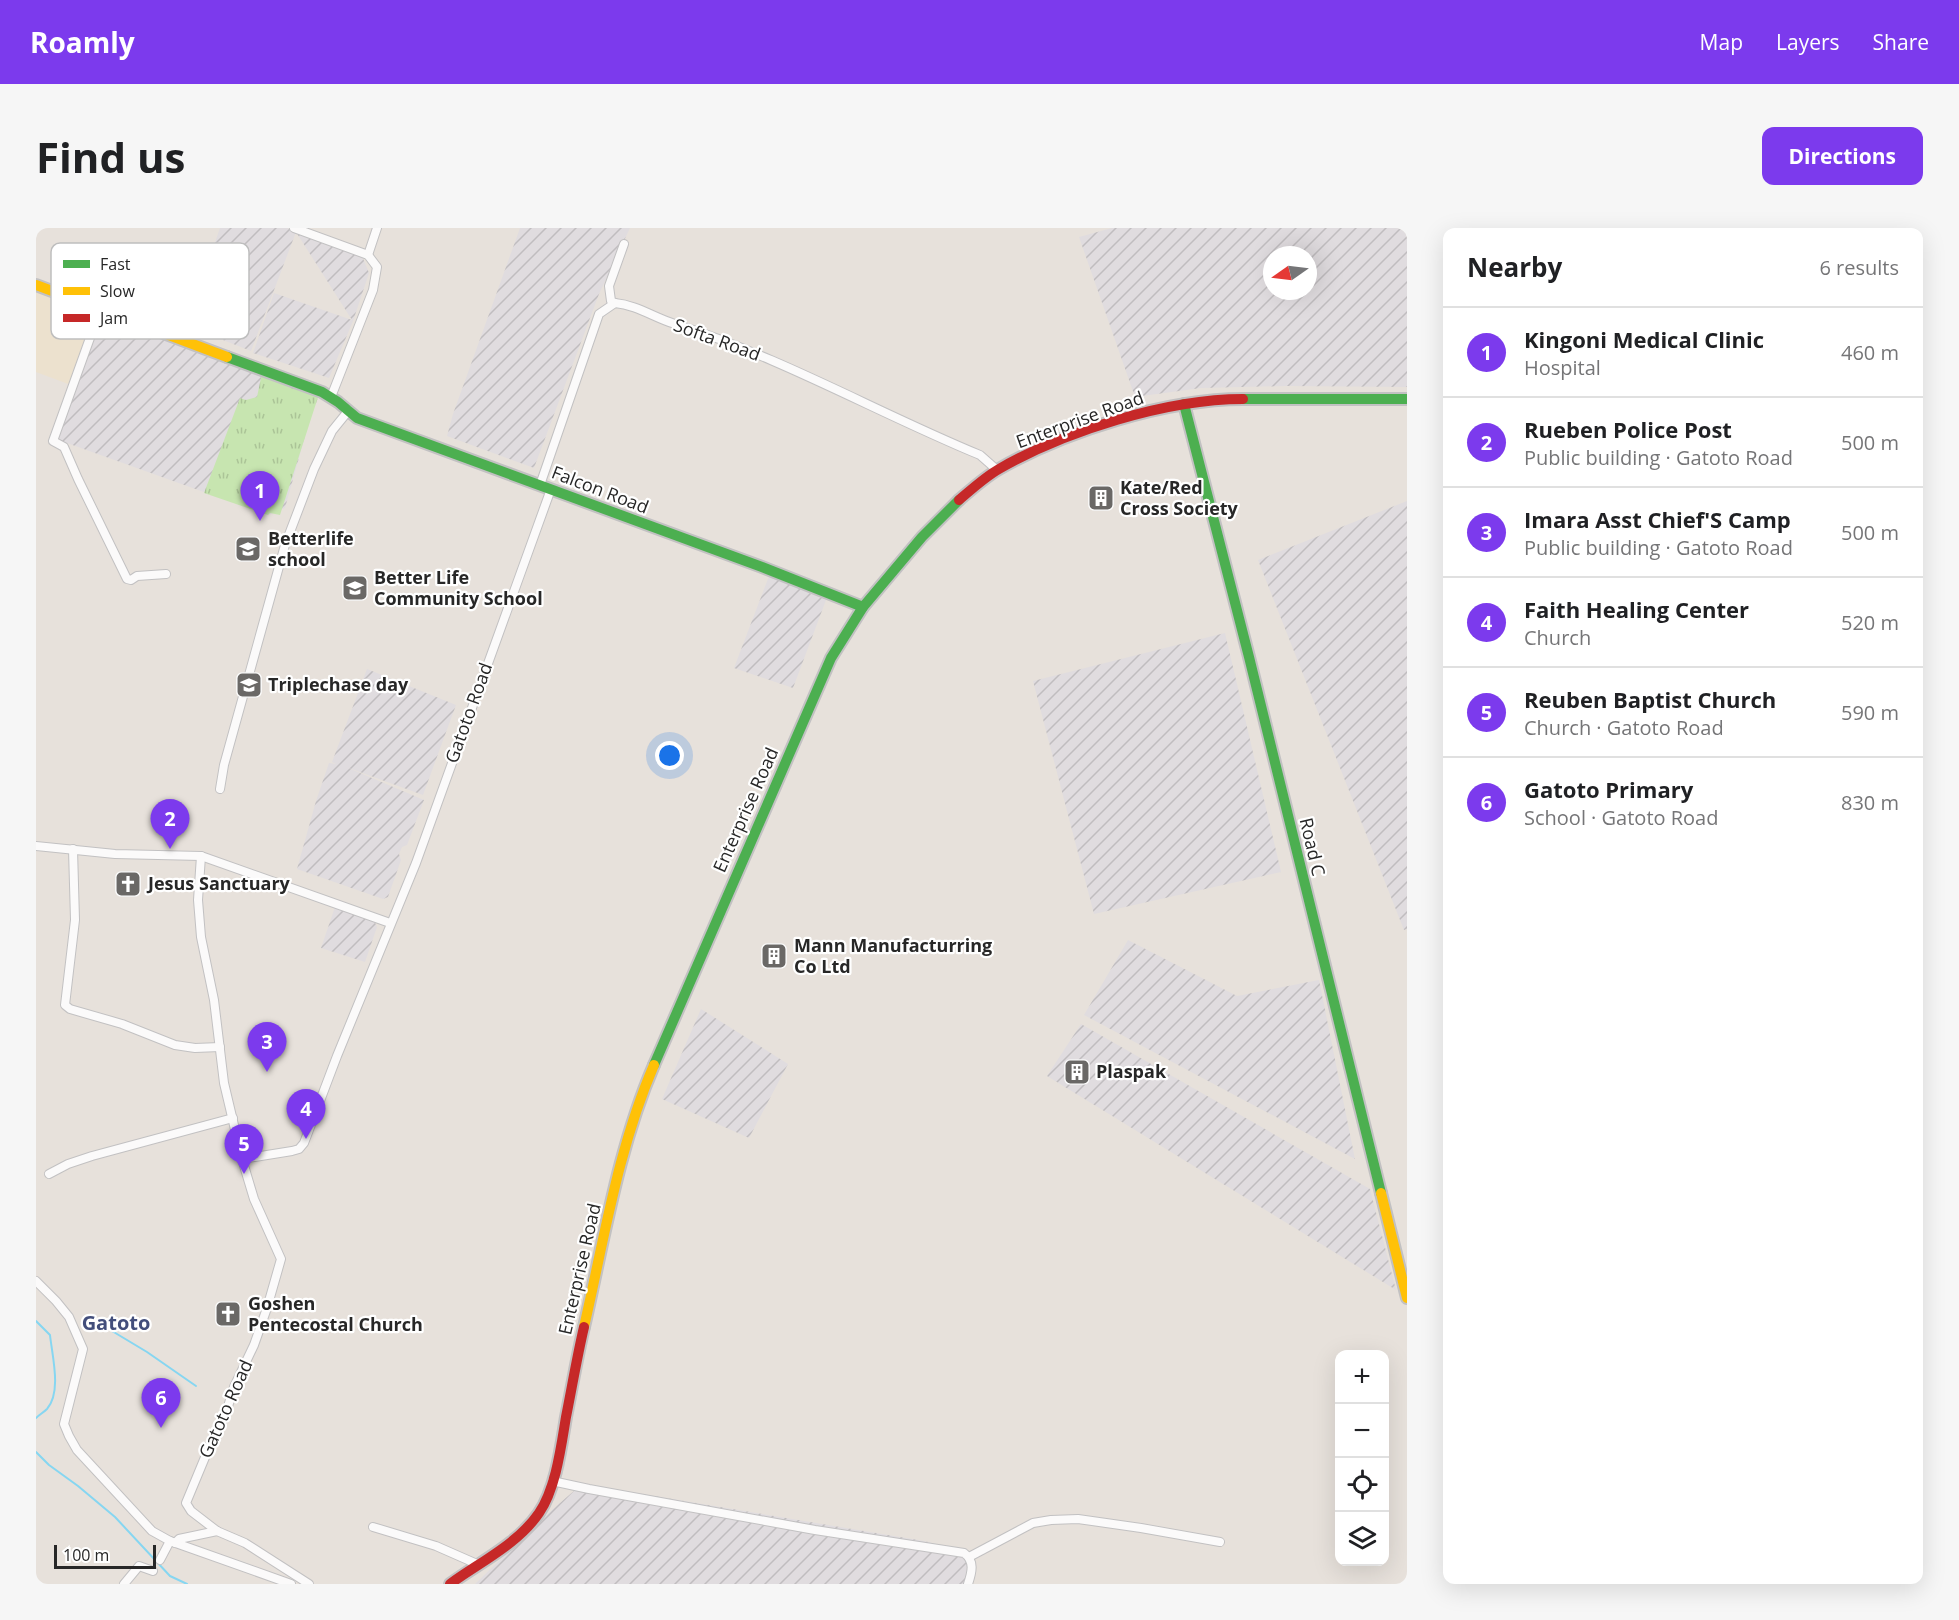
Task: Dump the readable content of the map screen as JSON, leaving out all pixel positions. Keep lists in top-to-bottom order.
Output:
{
  "streets": {
    "street": [
      "Softa Road",
      "Enterprise Road",
      "Falcon Road",
      "Gatoto Road",
      "Road C"
    ]
  },
  "crossings": [
    ["Softa Road", "Enterprise Road"],
    ["Enterprise Road", "Falcon Road"],
    ["Enterprise Road", "Road C"],
    ["Falcon Road", "Gatoto Road"]
  ],
  "districts": ["Gatoto"],
  "places": {
    "building": ["Kate/Red Cross Society", "Mann Manufacturring Co Ltd", "Plaspak"],
    "school or university": ["Betterlife school", "Better Life Community School", "Triplechase day"],
    "church": ["Jesus Sanctuary", "Goshen Pentecostal Church"]
  },
  "legend": ["Fast", "Slow", "Jam"],
  "scale_bar": "100 m",
  "north": "left",
  "page": {
    "header": "Roamly",
    "nav": ["Map", "Layers", "Share"],
    "buttons": "Directions",
    "title": "Find us",
    "heading": ["Nearby", "6 results"],
    "list": [
      {
        "mark": "1",
        "name": "Kingoni Medical Clinic",
        "note": "Hospital",
        "value": "460 m"
      },
      {
        "mark": "2",
        "name": "Rueben Police Post",
        "note": "Public building · Gatoto Road",
        "value": "500 m"
      },
      {
        "mark": "3",
        "name": "Imara Asst Chief'S Camp",
        "note": "Public building · Gatoto Road",
        "value": "500 m"
      },
      {
        "mark": "4",
        "name": "Faith Healing Center",
        "note": "Church",
        "value": "520 m"
      },
      {
        "mark": "5",
        "name": "Reuben Baptist Church",
        "note": "Church · Gatoto Road",
        "value": "590 m"
      },
      {
        "mark": "6",
        "name": "Gatoto Primary",
        "note": "School · Gatoto Road",
        "value": "830 m"
      }
    ],
    "pins": [
      "1",
      "2",
      "3",
      "4",
      "5",
      "6"
    ],
    "map_buttons": ["+", "−"],
    "scale": "100 m"
  }
}
